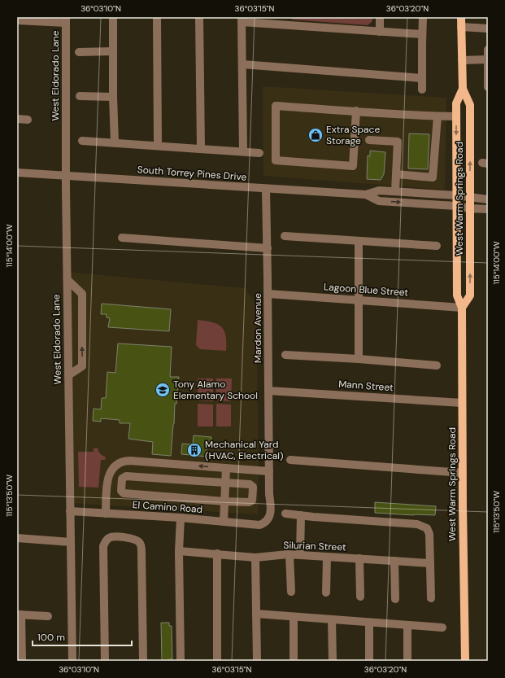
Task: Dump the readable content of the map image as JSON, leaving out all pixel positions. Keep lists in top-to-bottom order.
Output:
{
  "streets": {
    "main road": ["West Warm Springs Road"],
    "street": [
      "West Eldorado Lane",
      "South Torrey Pines Drive",
      "Lagoon Blue Street",
      "Mardon Avenue",
      "Mann Street",
      "El Camino Road",
      "Silurian Street"
    ]
  },
  "crossings": [
    ["West Eldorado Lane", "South Torrey Pines Drive"],
    ["West Eldorado Lane", "El Camino Road"],
    ["South Torrey Pines Drive", "West Warm Springs Road"],
    ["South Torrey Pines Drive", "Mardon Avenue"],
    ["West Warm Springs Road", "Lagoon Blue Street"],
    ["West Warm Springs Road", "Mann Street"],
    ["Lagoon Blue Street", "Mardon Avenue"],
    ["Mardon Avenue", "Mann Street"],
    ["Mardon Avenue", "El Camino Road"]
  ],
  "places": {
    "shop": ["Extra Space Storage"],
    "school or university": ["Tony Alamo Elementary School"],
    "building": ["Mechanical Yard (HVAC, Electrical)"]
  },
  "scale_bar": "100 m",
  "coordinates": [
    "36°03'10\"N",
    "36°03'15\"N",
    "36°03'20\"N",
    "115°14'00\"W",
    "115°13'50\"W"
  ]
}
